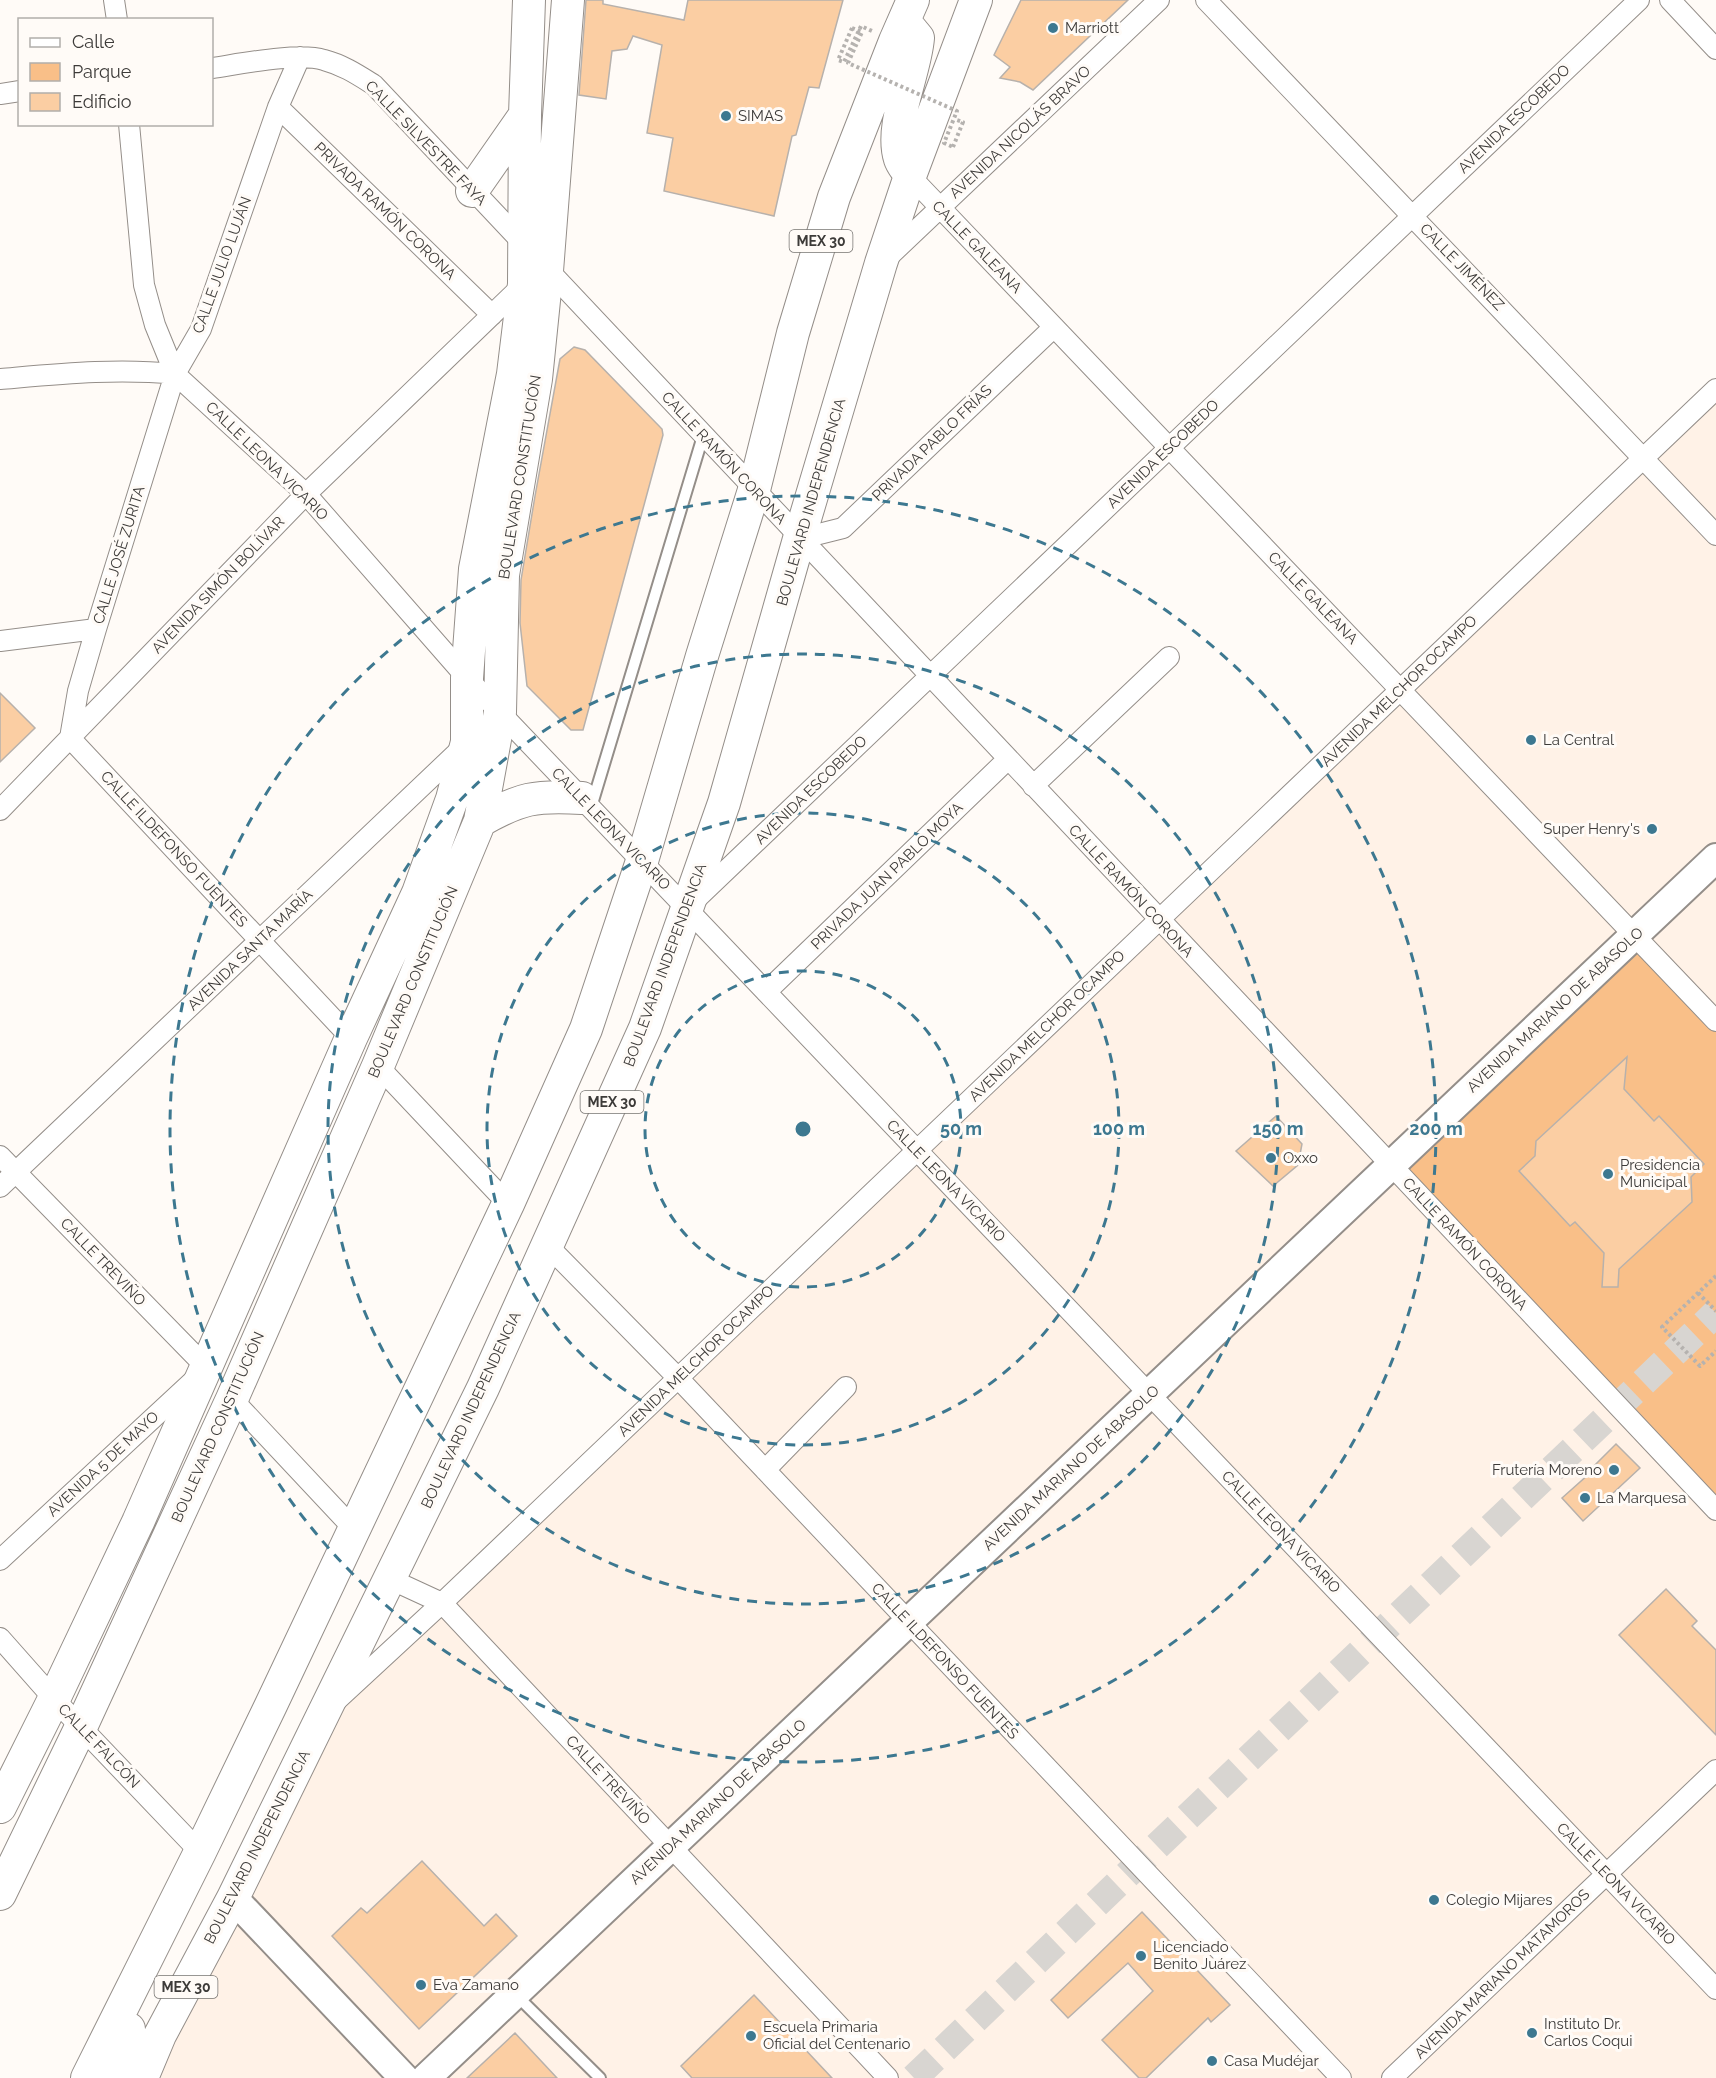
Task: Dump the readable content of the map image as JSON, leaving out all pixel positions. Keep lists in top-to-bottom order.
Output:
{
  "streets": {
    "main road": ["MEX 30", "BOULEVARD CONSTITUCIÓN", "BOULEVARD INDEPENDENCIA"],
    "street": [
      "AVENIDA ESCOBEDO",
      "AVENIDA NICOLÁS BRAVO",
      "CALLE SILVESTRE FAYA",
      "PRIVADA RAMÓN CORONA",
      "CALLE GALEANA",
      "CALLE JULIO LUJÁN",
      "CALLE JIMÉNEZ",
      "PRIVADA PABLO FRÍAS",
      "CALLE RAMÓN CORONA",
      "CALLE LEONA VICARIO",
      "CALLE JOSÉ ZURITA",
      "AVENIDA SIMÓN BOLÍVAR",
      "AVENIDA MELCHOR OCAMPO",
      "CALLE ILDEFONSO FUENTES",
      "PRIVADA JUAN PABLO MOYA",
      "AVENIDA SANTA MARÍA",
      "AVENIDA MARIANO DE ABASOLO",
      "CALLE TREVIÑO",
      "AVENIDA 5 DE MAYO",
      "CALLE FALCÓN",
      "AVENIDA MARIANO MATAMOROS"
    ]
  },
  "crossings": [
    ["AVENIDA ESCOBEDO", "CALLE GALEANA"],
    ["AVENIDA ESCOBEDO", "CALLE JIMÉNEZ"],
    ["AVENIDA ESCOBEDO", "CALLE RAMÓN CORONA"],
    ["AVENIDA ESCOBEDO", "CALLE LEONA VICARIO"],
    ["AVENIDA ESCOBEDO", "BOULEVARD INDEPENDENCIA"],
    ["AVENIDA NICOLÁS BRAVO", "CALLE GALEANA"],
    ["AVENIDA NICOLÁS BRAVO", "BOULEVARD INDEPENDENCIA"],
    ["CALLE SILVESTRE FAYA", "CALLE JULIO LUJÁN"],
    ["CALLE SILVESTRE FAYA", "BOULEVARD CONSTITUCIÓN"],
    ["PRIVADA RAMÓN CORONA", "CALLE JULIO LUJÁN"],
    ["PRIVADA RAMÓN CORONA", "AVENIDA SIMÓN BOLÍVAR"],
    ["MEX 30", "CALLE RAMÓN CORONA"],
    ["MEX 30", "CALLE LEONA VICARIO"],
    ["MEX 30", "CALLE FALCÓN"],
    ["CALLE GALEANA", "PRIVADA PABLO FRÍAS"],
    ["CALLE GALEANA", "BOULEVARD INDEPENDENCIA"],
    ["CALLE GALEANA", "AVENIDA MELCHOR OCAMPO"],
    ["CALLE GALEANA", "AVENIDA MARIANO DE ABASOLO"],
    ["CALLE JULIO LUJÁN", "CALLE LEONA VICARIO"],
    ["CALLE JULIO LUJÁN", "CALLE JOSÉ ZURITA"],
    ["CALLE JIMÉNEZ", "AVENIDA MELCHOR OCAMPO"],
    ["PRIVADA PABLO FRÍAS", "CALLE RAMÓN CORONA"],
    ["PRIVADA PABLO FRÍAS", "BOULEVARD INDEPENDENCIA"],
    ["CALLE RAMÓN CORONA", "BOULEVARD CONSTITUCIÓN"],
    ["CALLE RAMÓN CORONA", "BOULEVARD INDEPENDENCIA"],
    ["CALLE RAMÓN CORONA", "AVENIDA SIMÓN BOLÍVAR"],
    ["CALLE RAMÓN CORONA", "AVENIDA MELCHOR OCAMPO"],
    ["CALLE RAMÓN CORONA", "PRIVADA JUAN PABLO MOYA"],
    ["CALLE RAMÓN CORONA", "AVENIDA MARIANO DE ABASOLO"],
    ["CALLE LEONA VICARIO", "BOULEVARD CONSTITUCIÓN"],
    ["CALLE LEONA VICARIO", "BOULEVARD INDEPENDENCIA"],
    ["CALLE LEONA VICARIO", "CALLE JOSÉ ZURITA"],
    ["CALLE LEONA VICARIO", "AVENIDA SIMÓN BOLÍVAR"],
    ["CALLE LEONA VICARIO", "AVENIDA MELCHOR OCAMPO"],
    ["CALLE LEONA VICARIO", "PRIVADA JUAN PABLO MOYA"],
    ["CALLE LEONA VICARIO", "AVENIDA SANTA MARÍA"],
    ["CALLE LEONA VICARIO", "AVENIDA MARIANO DE ABASOLO"],
    ["CALLE LEONA VICARIO", "AVENIDA MARIANO MATAMOROS"],
    ["BOULEVARD CONSTITUCIÓN", "AVENIDA SIMÓN BOLÍVAR"],
    ["BOULEVARD CONSTITUCIÓN", "CALLE ILDEFONSO FUENTES"],
    ["BOULEVARD CONSTITUCIÓN", "AVENIDA SANTA MARÍA"],
    ["BOULEVARD CONSTITUCIÓN", "CALLE TREVIÑO"],
    ["BOULEVARD CONSTITUCIÓN", "AVENIDA 5 DE MAYO"],
    ["BOULEVARD CONSTITUCIÓN", "CALLE FALCÓN"],
    ["BOULEVARD INDEPENDENCIA", "AVENIDA MELCHOR OCAMPO"],
    ["BOULEVARD INDEPENDENCIA", "CALLE ILDEFONSO FUENTES"],
    ["BOULEVARD INDEPENDENCIA", "CALLE TREVIÑO"],
    ["CALLE JOSÉ ZURITA", "AVENIDA SIMÓN BOLÍVAR"],
    ["CALLE JOSÉ ZURITA", "CALLE ILDEFONSO FUENTES"],
    ["AVENIDA SIMÓN BOLÍVAR", "CALLE ILDEFONSO FUENTES"],
    ["AVENIDA MELCHOR OCAMPO", "CALLE ILDEFONSO FUENTES"],
    ["AVENIDA MELCHOR OCAMPO", "CALLE TREVIÑO"],
    ["CALLE ILDEFONSO FUENTES", "AVENIDA SANTA MARÍA"],
    ["CALLE ILDEFONSO FUENTES", "AVENIDA MARIANO DE ABASOLO"],
    ["AVENIDA SANTA MARÍA", "CALLE TREVIÑO"],
    ["AVENIDA MARIANO DE ABASOLO", "CALLE TREVIÑO"],
    ["CALLE TREVIÑO", "AVENIDA 5 DE MAYO"]
  ],
  "places": [
    "Marriott",
    "SIMAS",
    "La Central",
    "Super Henry's",
    "Oxxo",
    "Presidencia Municipal",
    "Frutería Moreno",
    "La Marquesa",
    "Colegio Mijares",
    "Licenciado Benito Juárez",
    "Eva Zamano",
    "Instituto Dr. Carlos Coqui",
    "Escuela Primaria Oficial del Centenario",
    "Casa Mudéjar"
  ],
  "legend": ["Calle", "Parque", "Edificio"],
  "rings": [
    "50 m",
    "100 m",
    "150 m",
    "200 m"
  ]
}
